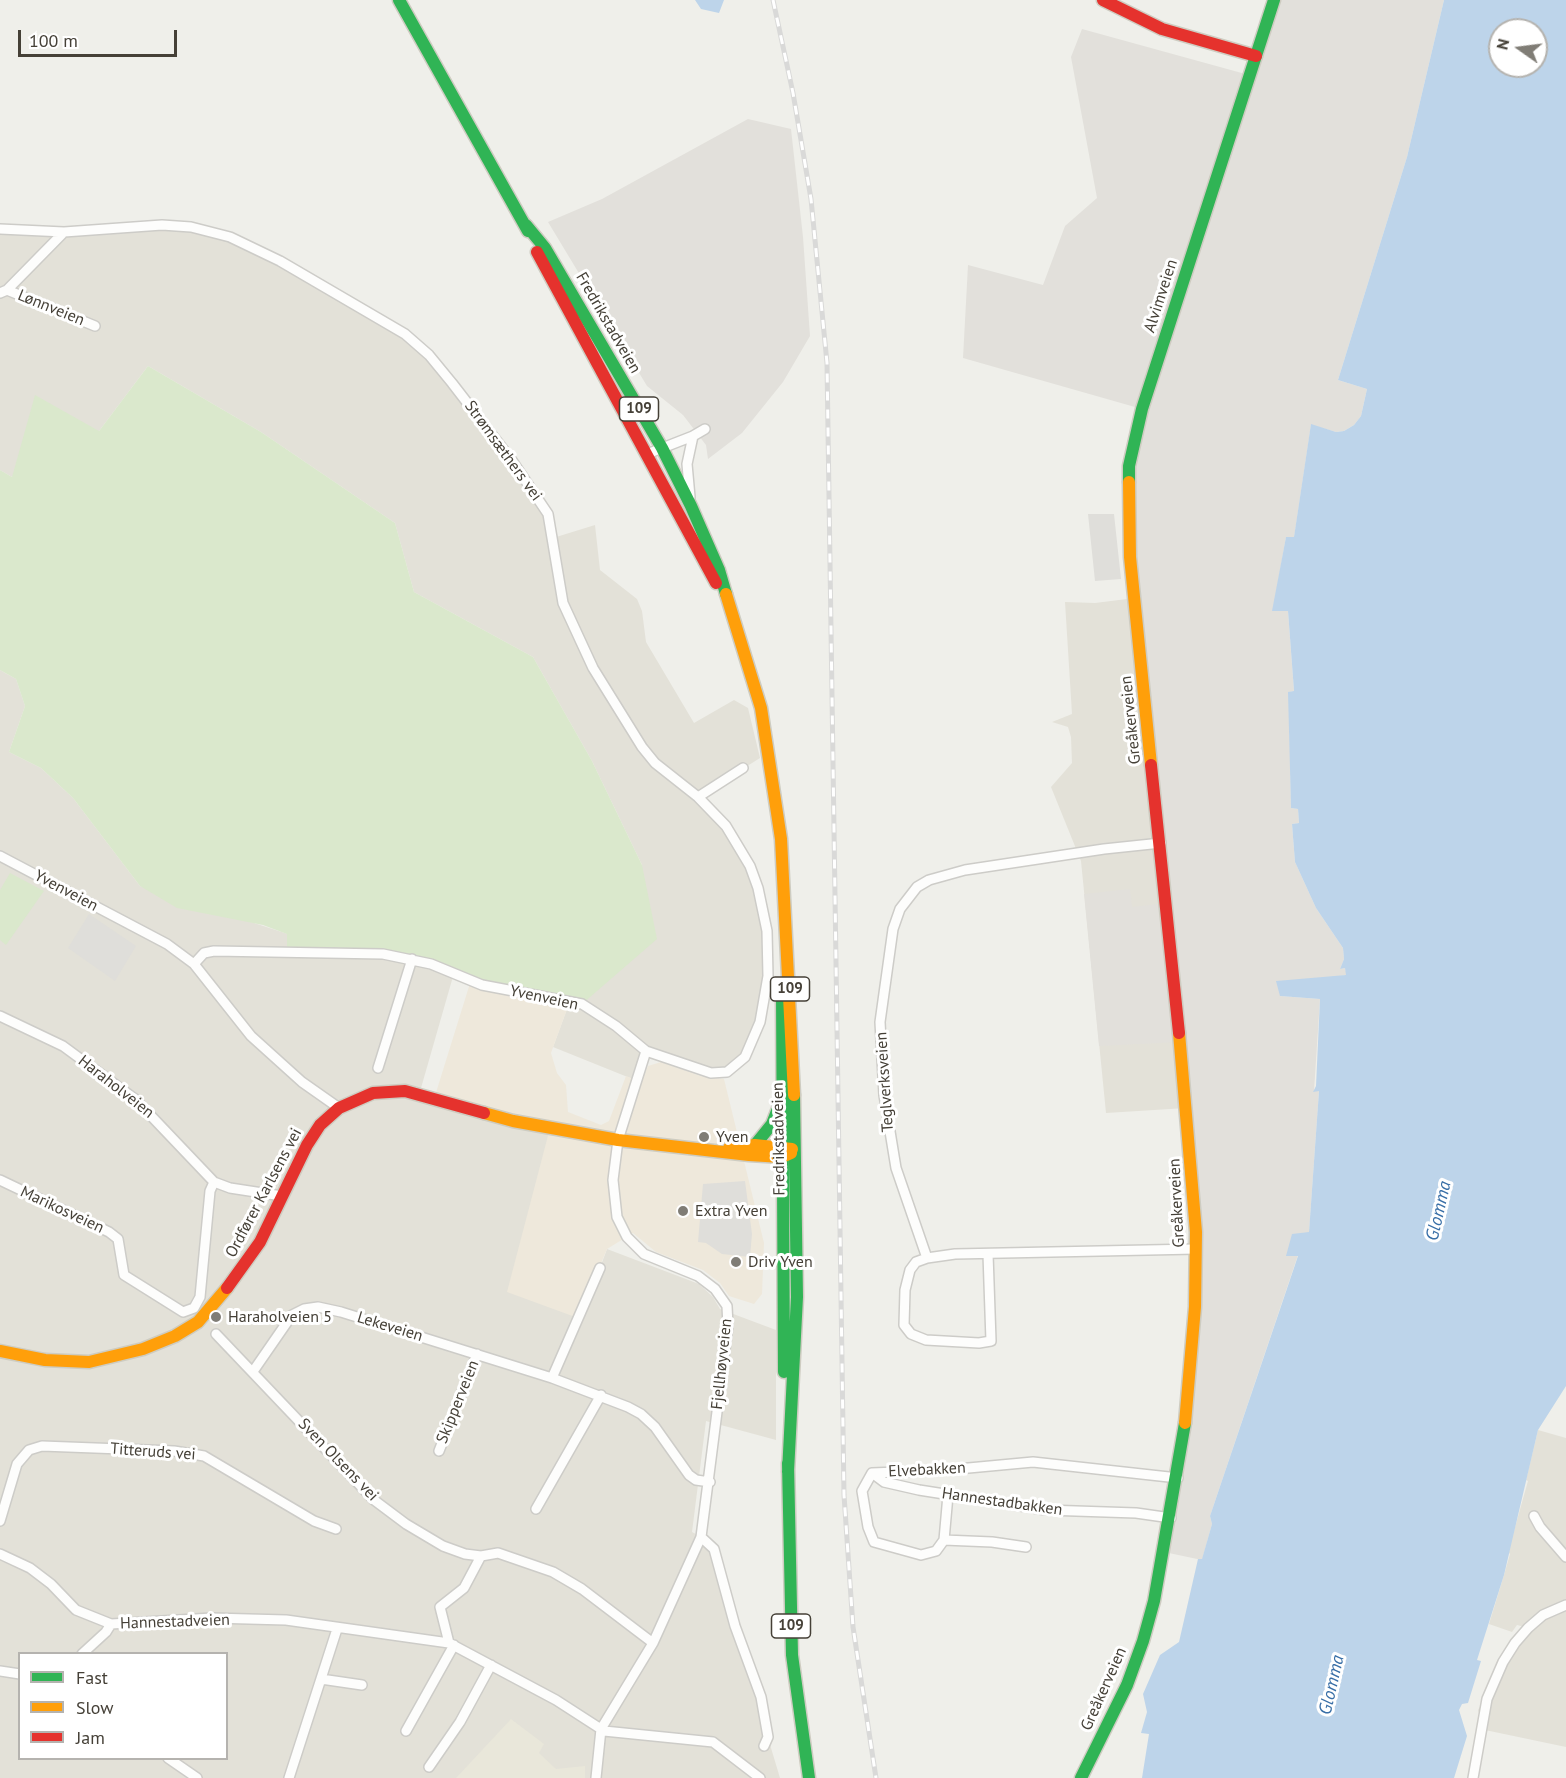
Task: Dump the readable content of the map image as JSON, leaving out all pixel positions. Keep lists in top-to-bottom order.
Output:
{
  "streets": {
    "main road": [
      "Alvimveien",
      "Fredrikstadveien",
      "109",
      "Greåkerveien",
      "Ordfører Karlsens vei"
    ],
    "street": [
      "Lønnveien",
      "Strømsæthers vei",
      "Yvenveien",
      "Teglverksveien",
      "Haraholveien",
      "Marikosveien",
      "Lekeveien",
      "Fjellhøyveien",
      "Skipperveien",
      "Titteruds vei",
      "Sven Olsens vei",
      "Elvebakken",
      "Hannestadbakken",
      "Hannestadveien"
    ]
  },
  "crossings": [
    ["Alvimveien", "Greåkerveien"],
    ["Fredrikstadveien", "Ordfører Karlsens vei"],
    ["Strømsæthers vei", "Yvenveien"],
    ["Greåkerveien", "Teglverksveien"],
    ["Greåkerveien", "Elvebakken"],
    ["Greåkerveien", "Hannestadbakken"],
    ["Yvenveien", "Ordfører Karlsens vei"],
    ["Haraholveien", "Marikosveien"],
    ["Ordfører Karlsens vei", "Fjellhøyveien"],
    ["Lekeveien", "Fjellhøyveien"],
    ["Lekeveien", "Skipperveien"],
    ["Lekeveien", "Sven Olsens vei"],
    ["Fjellhøyveien", "Sven Olsens vei"],
    ["Fjellhøyveien", "Hannestadveien"],
    ["Elvebakken", "Hannestadbakken"]
  ],
  "water": ["Glomma"],
  "places": [
    "Yven",
    "Extra Yven",
    "Driv Yven",
    "Haraholveien 5"
  ],
  "legend": ["Fast", "Slow", "Jam"],
  "scale_bar": "100 m",
  "north": "left"
}
